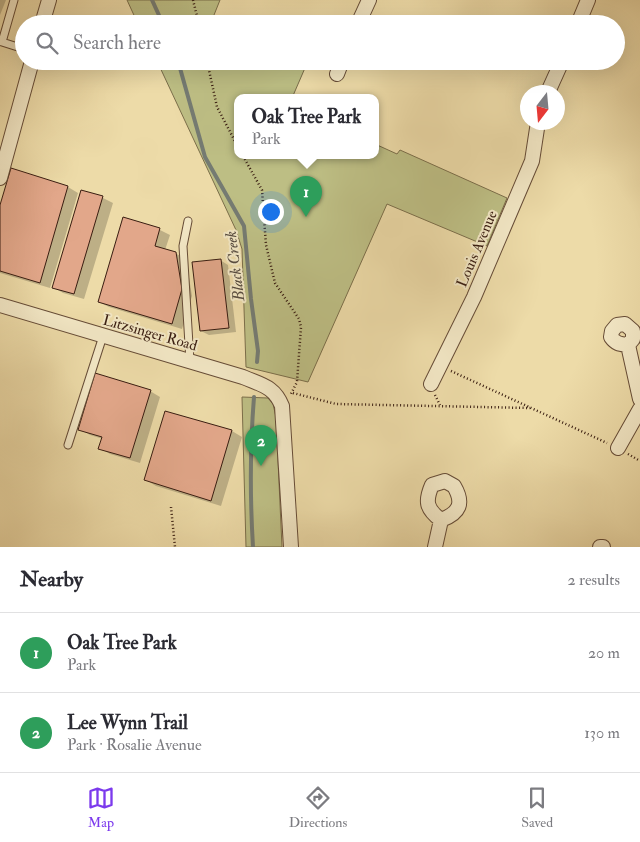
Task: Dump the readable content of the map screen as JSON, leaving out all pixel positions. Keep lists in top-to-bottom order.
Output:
{
  "streets": {
    "street": ["Louis Avenue", "Litzsinger Road"]
  },
  "water": ["Black Creek"],
  "north": "bottom",
  "page": {
    "search": "Search here",
    "popup": ["Oak Tree Park", "Park"],
    "pins": ["1", "2"],
    "heading": ["Nearby", "2 results"],
    "list": [
      {
        "mark": "1",
        "name": "Oak Tree Park",
        "note": "Park",
        "value": "20 m"
      },
      {
        "mark": "2",
        "name": "Lee Wynn Trail",
        "note": "Park · Rosalie Avenue",
        "value": "130 m"
      }
    ],
    "nav": ["Map", "Directions", "Saved"]
  }
}
